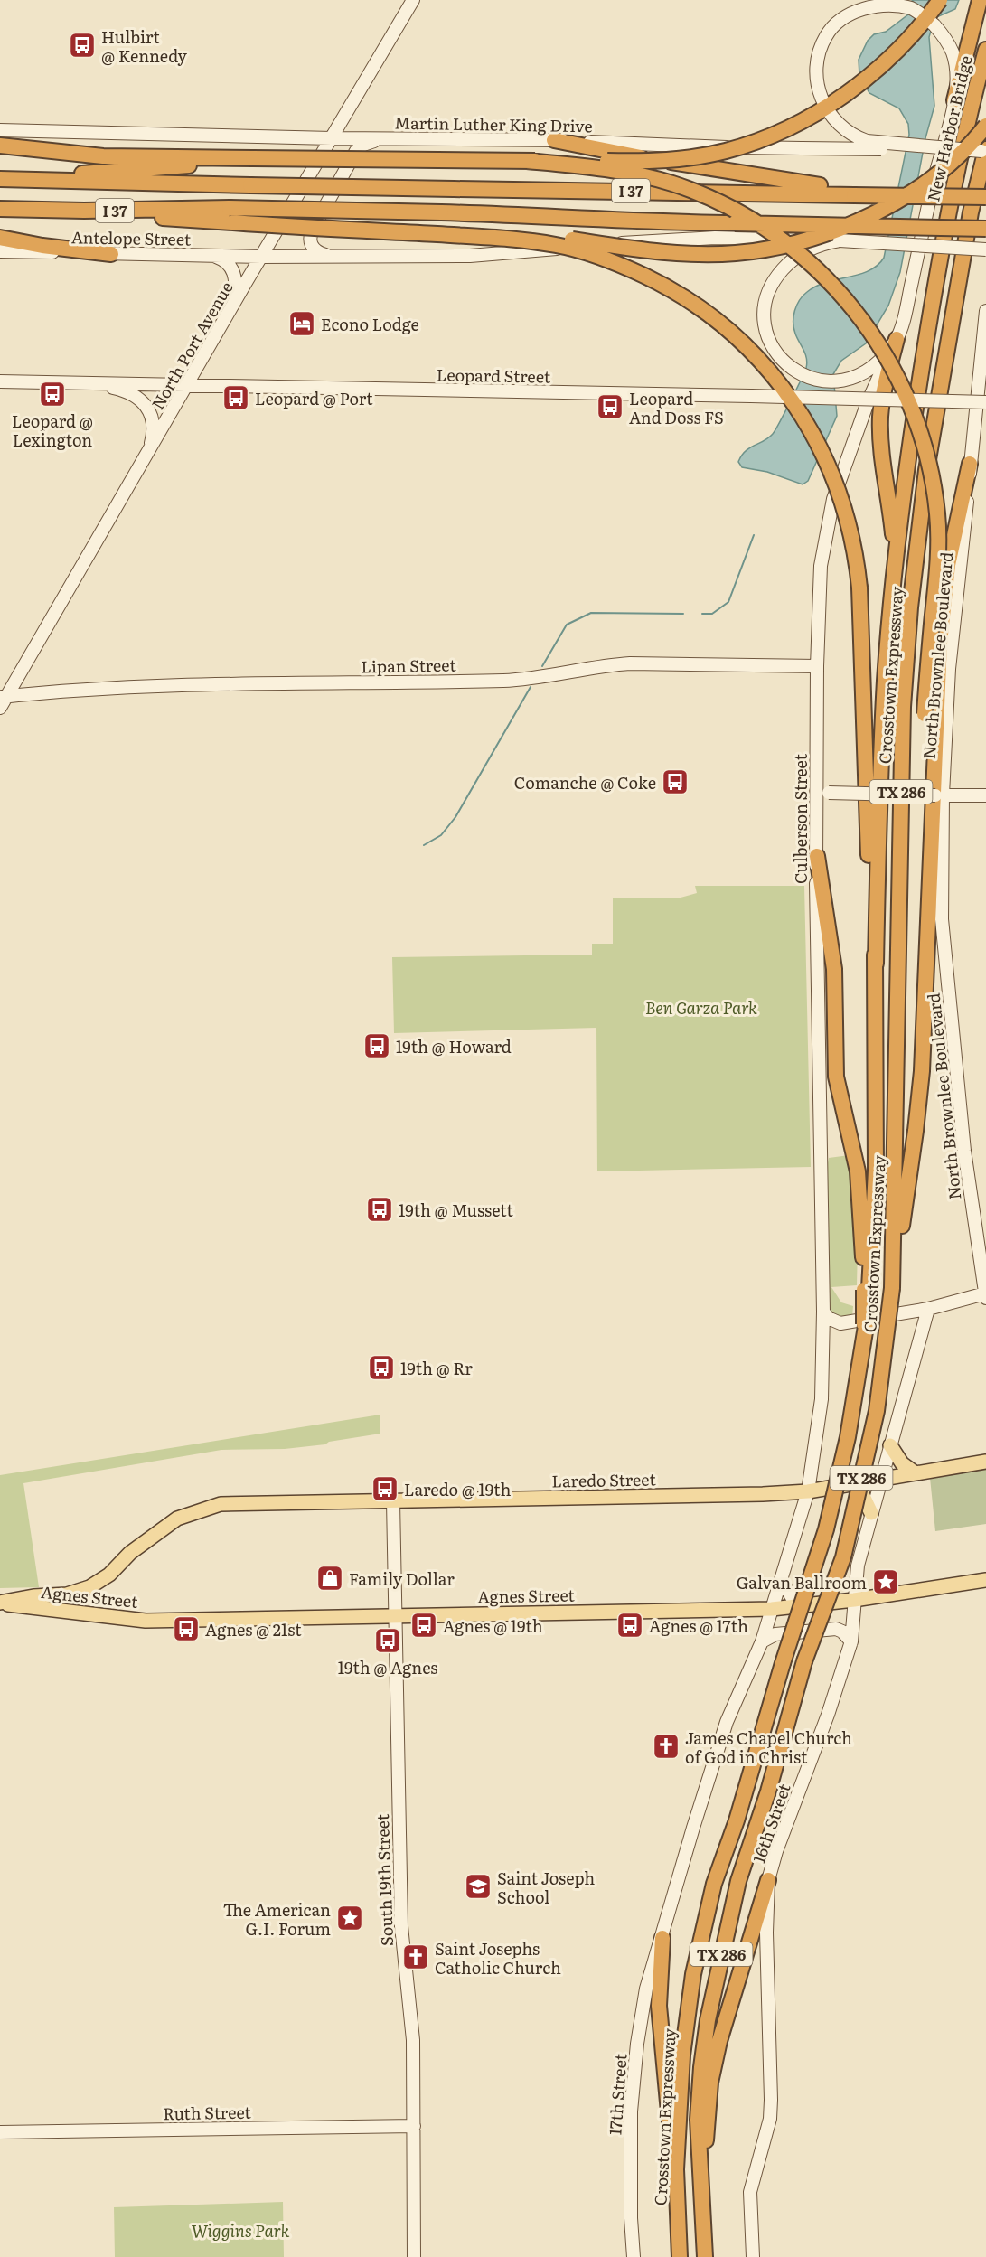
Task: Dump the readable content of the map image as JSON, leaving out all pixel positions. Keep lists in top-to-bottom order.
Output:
{
  "streets": {
    "highway": [
      "New Harbor Bridge",
      "I 37",
      "Crosstown Expressway",
      "TX 286"
    ],
    "main road": [
      "Martin Luther King Drive",
      "Antelope Street",
      "North Port Avenue",
      "Leopard Street",
      "North Brownlee Boulevard",
      "Lipan Street",
      "Culberson Street",
      "Laredo Street",
      "Agnes Street",
      "16th Street",
      "South 19th Street",
      "17th Street",
      "Ruth Street"
    ]
  },
  "crossings": [
    ["Martin Luther King Drive", "North Port Avenue"],
    ["Martin Luther King Drive", "Crosstown Expressway"],
    ["New Harbor Bridge", "Crosstown Expressway"],
    ["Antelope Street", "North Port Avenue"],
    ["North Port Avenue", "Leopard Street"],
    ["North Port Avenue", "Lipan Street"],
    ["Lipan Street", "Culberson Street"],
    ["Crosstown Expressway", "TX 286"],
    ["Laredo Street", "Agnes Street"],
    ["Laredo Street", "South 19th Street"],
    ["Agnes Street", "16th Street"],
    ["Agnes Street", "South 19th Street"],
    ["South 19th Street", "Ruth Street"]
  ],
  "parks": ["Ben Garza Park", "Wiggins Park"],
  "places": {
    "bus stop": [
      "Hulbirt @ Kennedy",
      "Leopard @ Lexington",
      "Leopard @ Port",
      "Leopard And Doss FS",
      "Comanche @ Coke",
      "19th @ Howard",
      "19th @ Mussett",
      "19th @ Rr",
      "Laredo @ 19th",
      "Agnes @ 19th",
      "Agnes @ 17th",
      "Agnes @ 21st",
      "19th @ Agnes"
    ],
    "hotel": ["Econo Lodge"],
    "shop": ["Family Dollar"],
    "place": ["Galvan Ballroom", "The American G.I. Forum"],
    "church": ["James Chapel Church of God in Christ", "Saint Josephs Catholic Church"],
    "school or university": ["Saint Joseph School"]
  }
}
